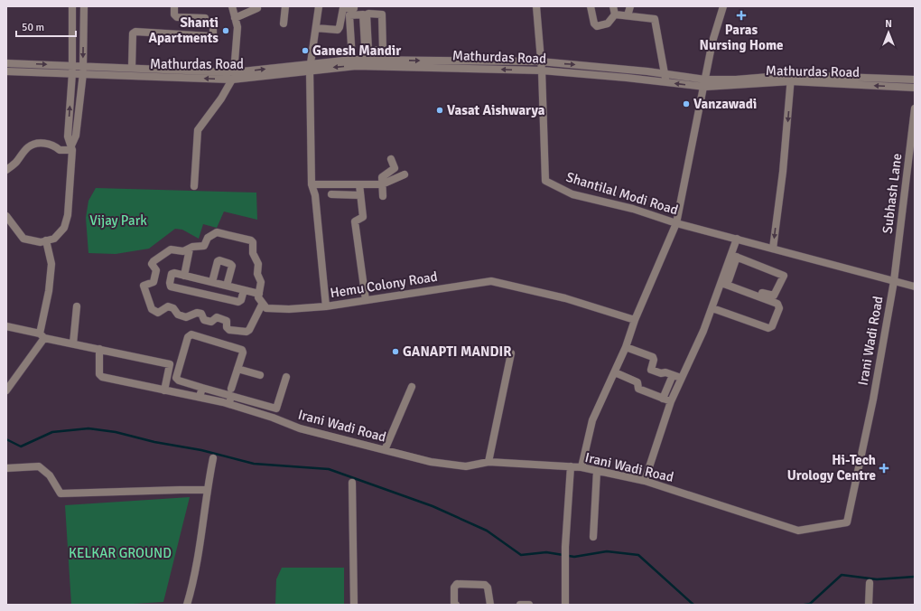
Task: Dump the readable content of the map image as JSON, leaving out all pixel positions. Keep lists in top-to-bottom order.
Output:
{
  "streets": {
    "street": [
      "Mathurdas Road",
      "Shantilal Modi Road",
      "Subhash Lane",
      "Hemu Colony Road",
      "Irani Wadi Road"
    ]
  },
  "crossings": [
    ["Mathurdas Road", "Shantilal Modi Road"],
    ["Mathurdas Road", "Hemu Colony Road"],
    ["Shantilal Modi Road", "Subhash Lane"],
    ["Shantilal Modi Road", "Irani Wadi Road"],
    ["Subhash Lane", "Irani Wadi Road"]
  ],
  "parks": ["Vijay Park", "KELKAR GROUND"],
  "places": {
    "health": ["Paras Nursing Home", "Hi-Tech Urology Centre"],
    "other": [
      "Shanti Apartments",
      "Ganesh Mandir",
      "Vanzawadi",
      "Vasat Aishwarya",
      "GANAPTI MANDIR"
    ]
  },
  "scale_bar": "50 m",
  "north": "top"
}
